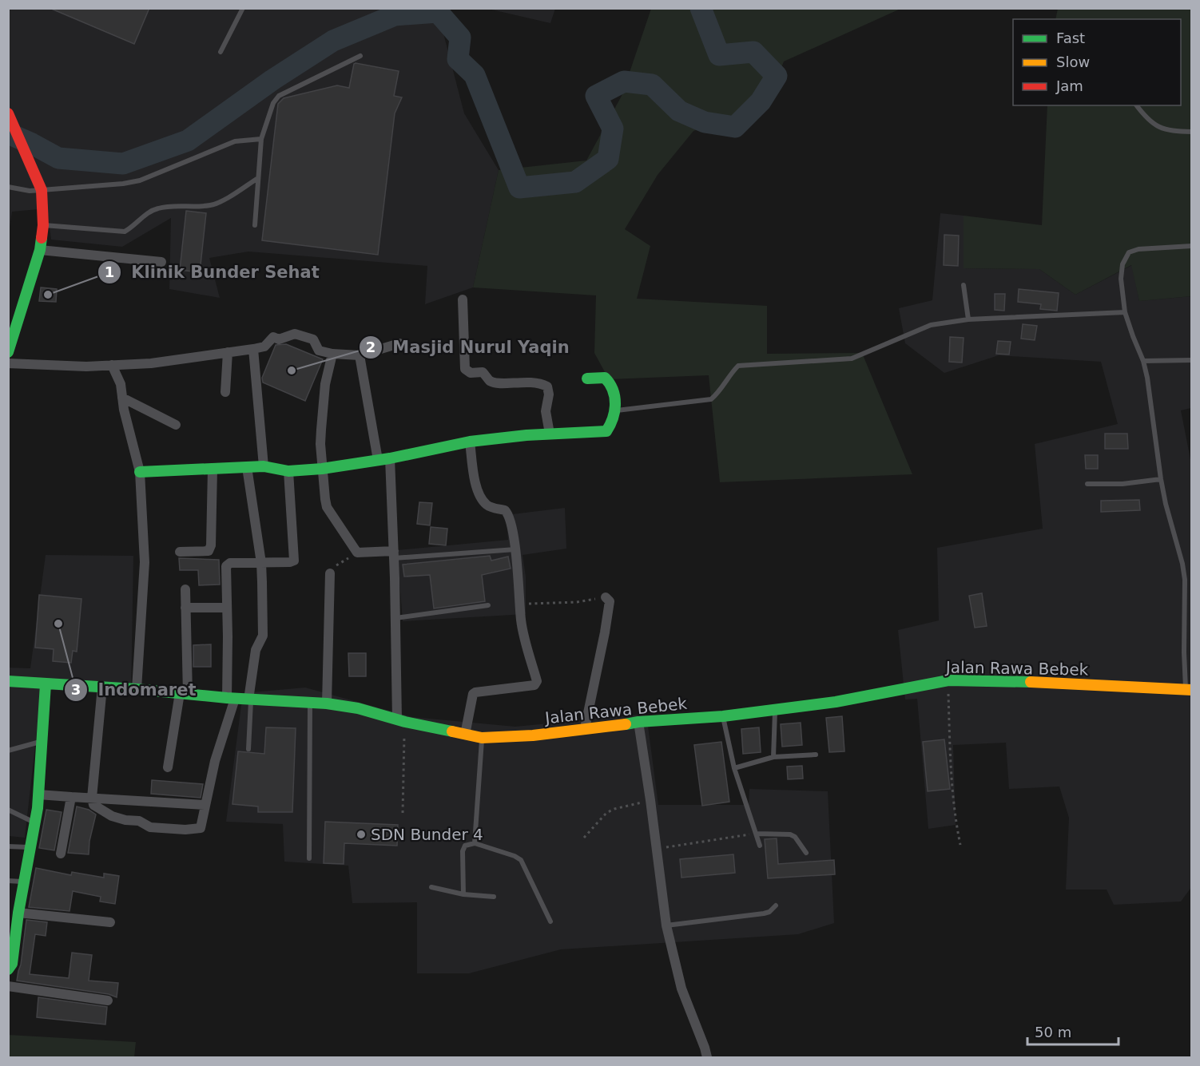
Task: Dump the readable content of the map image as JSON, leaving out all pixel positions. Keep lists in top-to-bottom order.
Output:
{
  "streets": {
    "street": ["Jalan Rawa Bebek"]
  },
  "places": [
    "Klinik Bunder Sehat",
    "Masjid Nurul Yaqin",
    "Indomaret",
    "SDN Bunder 4"
  ],
  "legend": ["Fast", "Slow", "Jam"],
  "scale_bar": "50 m"
}
